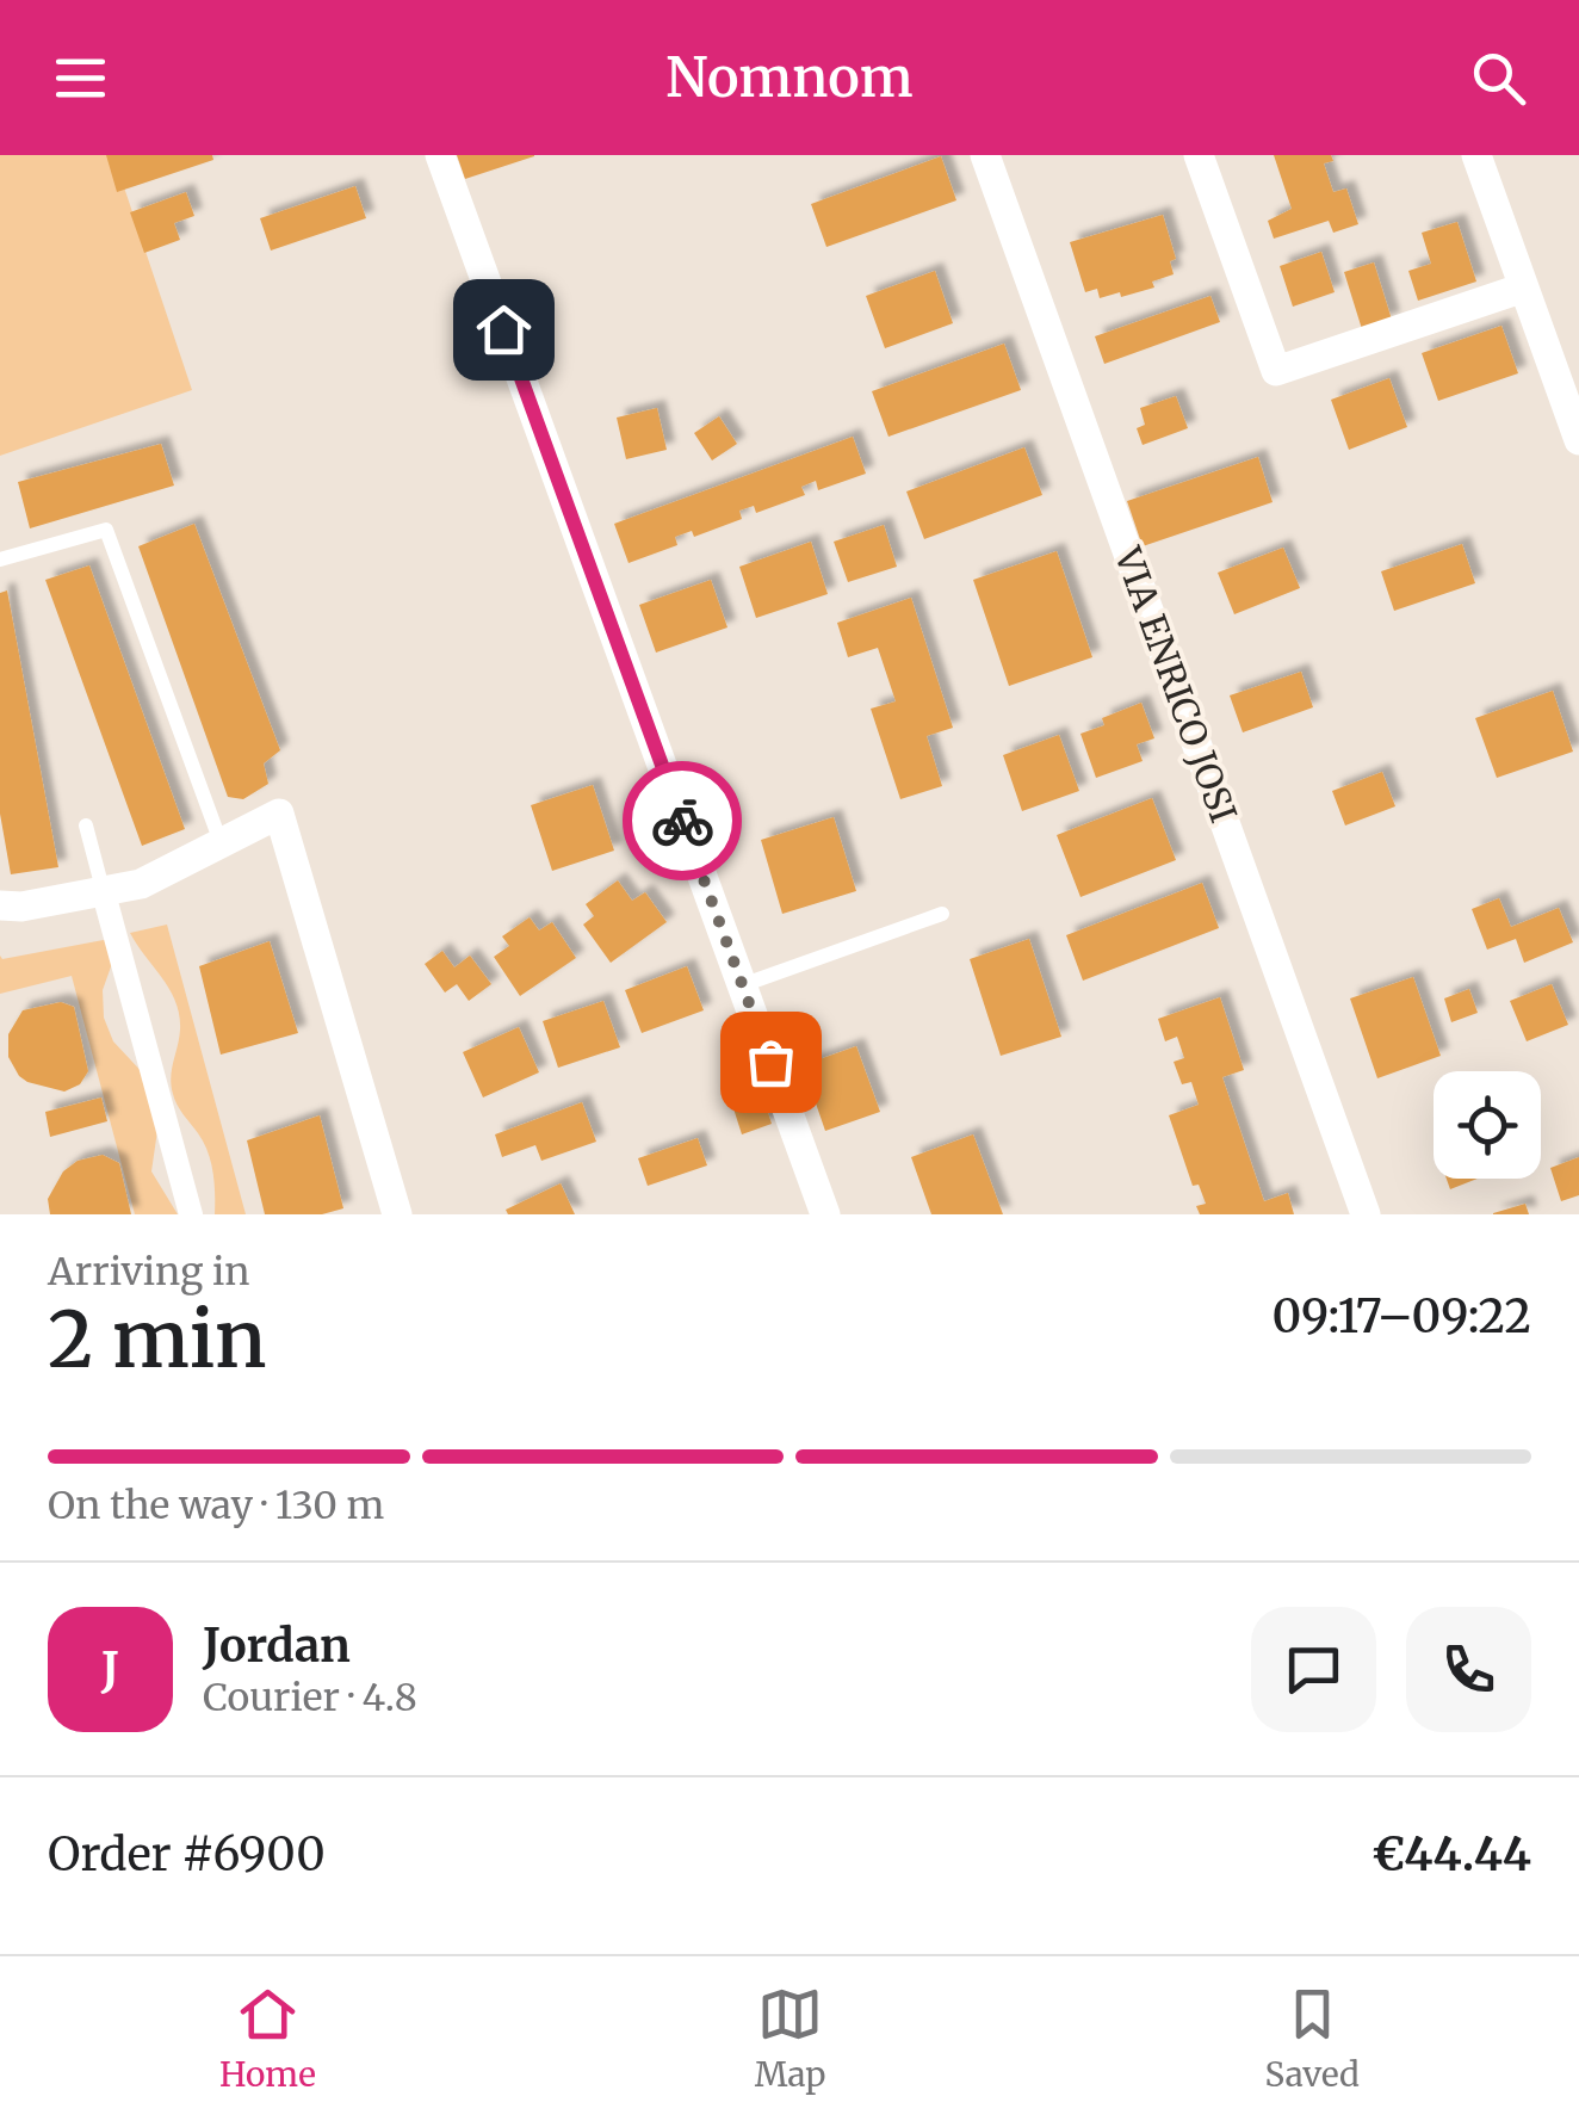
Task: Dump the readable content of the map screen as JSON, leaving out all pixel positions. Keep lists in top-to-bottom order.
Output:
{
  "streets": {
    "street": ["VIA ENRICO JOSI"]
  },
  "page": {
    "header": "Nomnom",
    "heading": ["2 min", "Arriving in", "09:17–09:22"],
    "panel": [
      "Jordan",
      "Courier · 4.8",
      "Order #6900",
      "€44.44"
    ],
    "bar": "On the way · 130 m",
    "round": "J",
    "tabs": ["Home", "Map", "Saved"]
  }
}
